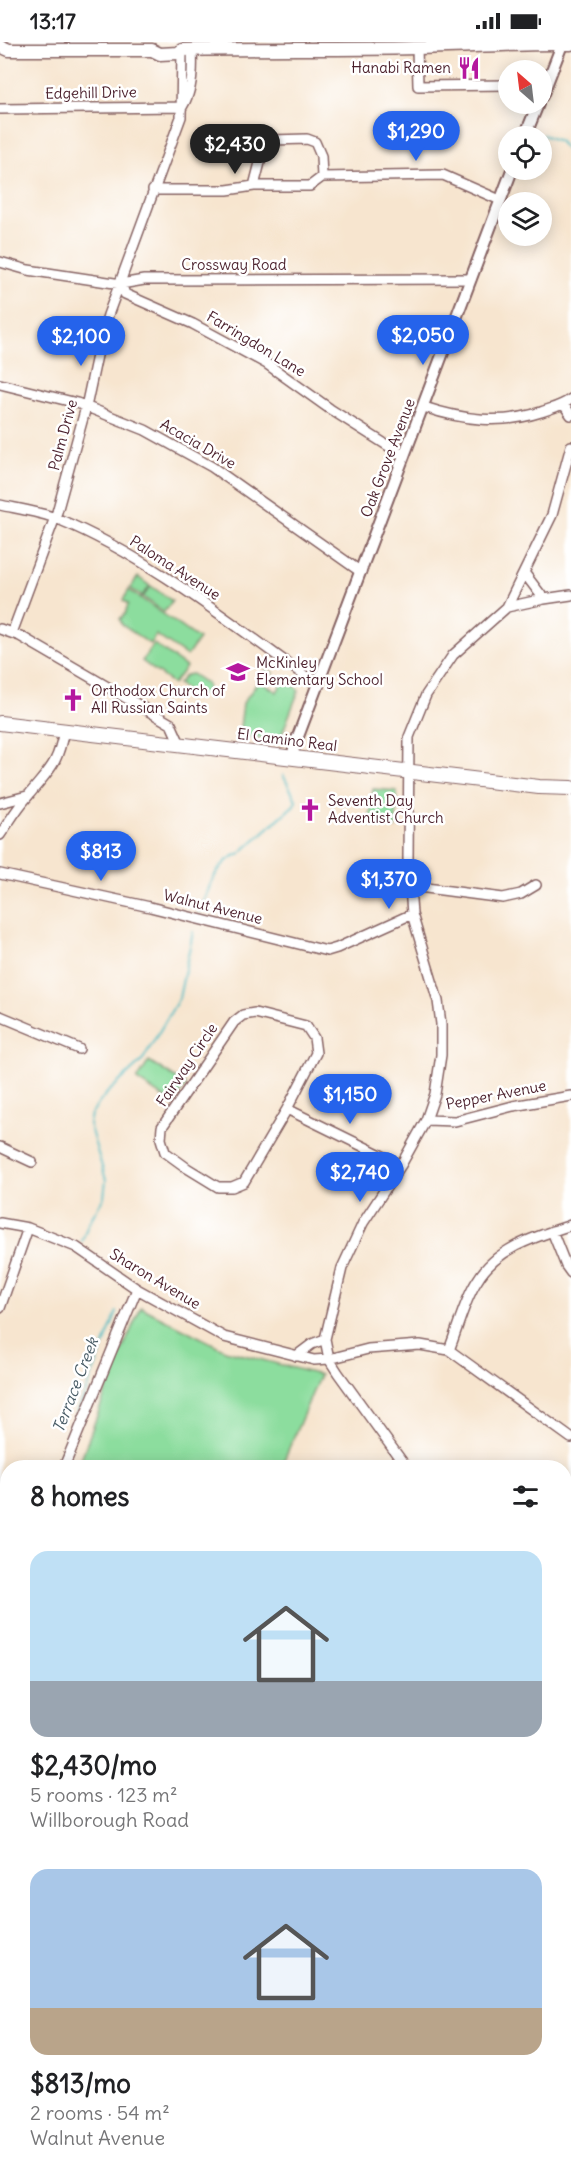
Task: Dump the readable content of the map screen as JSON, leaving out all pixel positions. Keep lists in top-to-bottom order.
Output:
{
  "streets": {
    "main road": ["El Camino Real"],
    "street": [
      "Edgehill Drive",
      "Crossway Road",
      "Farringdon Lane",
      "Palm Drive",
      "Acacia Drive",
      "Oak Grove Avenue",
      "Paloma Avenue",
      "Walnut Avenue",
      "Fairway Circle",
      "Pepper Avenue",
      "Sharon Avenue"
    ]
  },
  "crossings": [
    ["Edgehill Drive", "Palm Drive"],
    ["Crossway Road", "Farringdon Lane"],
    ["Crossway Road", "Palm Drive"],
    ["Crossway Road", "Oak Grove Avenue"],
    ["Farringdon Lane", "Palm Drive"],
    ["Farringdon Lane", "Oak Grove Avenue"],
    ["Palm Drive", "Acacia Drive"],
    ["Palm Drive", "Paloma Avenue"],
    ["Acacia Drive", "Oak Grove Avenue"],
    ["Oak Grove Avenue", "Paloma Avenue"],
    ["Oak Grove Avenue", "El Camino Real"]
  ],
  "water": ["Terrace Creek"],
  "places": {
    "restaurant": ["Hanabi Ramen"],
    "school or university": ["McKinley Elementary School"],
    "church": ["Orthodox Church of All Russian Saints", "Seventh Day Adventist Church"]
  },
  "north": "top left",
  "page": {
    "status": "13:17",
    "price": [
      "$1,290",
      "$2,430",
      "$2,050",
      "$2,100",
      "$813",
      "$1,370",
      "$1,150",
      "$2,740"
    ],
    "heading": "8 homes",
    "list": [
      {
        "name": "$2,430/mo",
        "note": "5 rooms · 123 m² · Willborough Road"
      },
      {
        "name": "$813/mo",
        "note": "2 rooms · 54 m² · Walnut Avenue"
      }
    ]
  }
}
